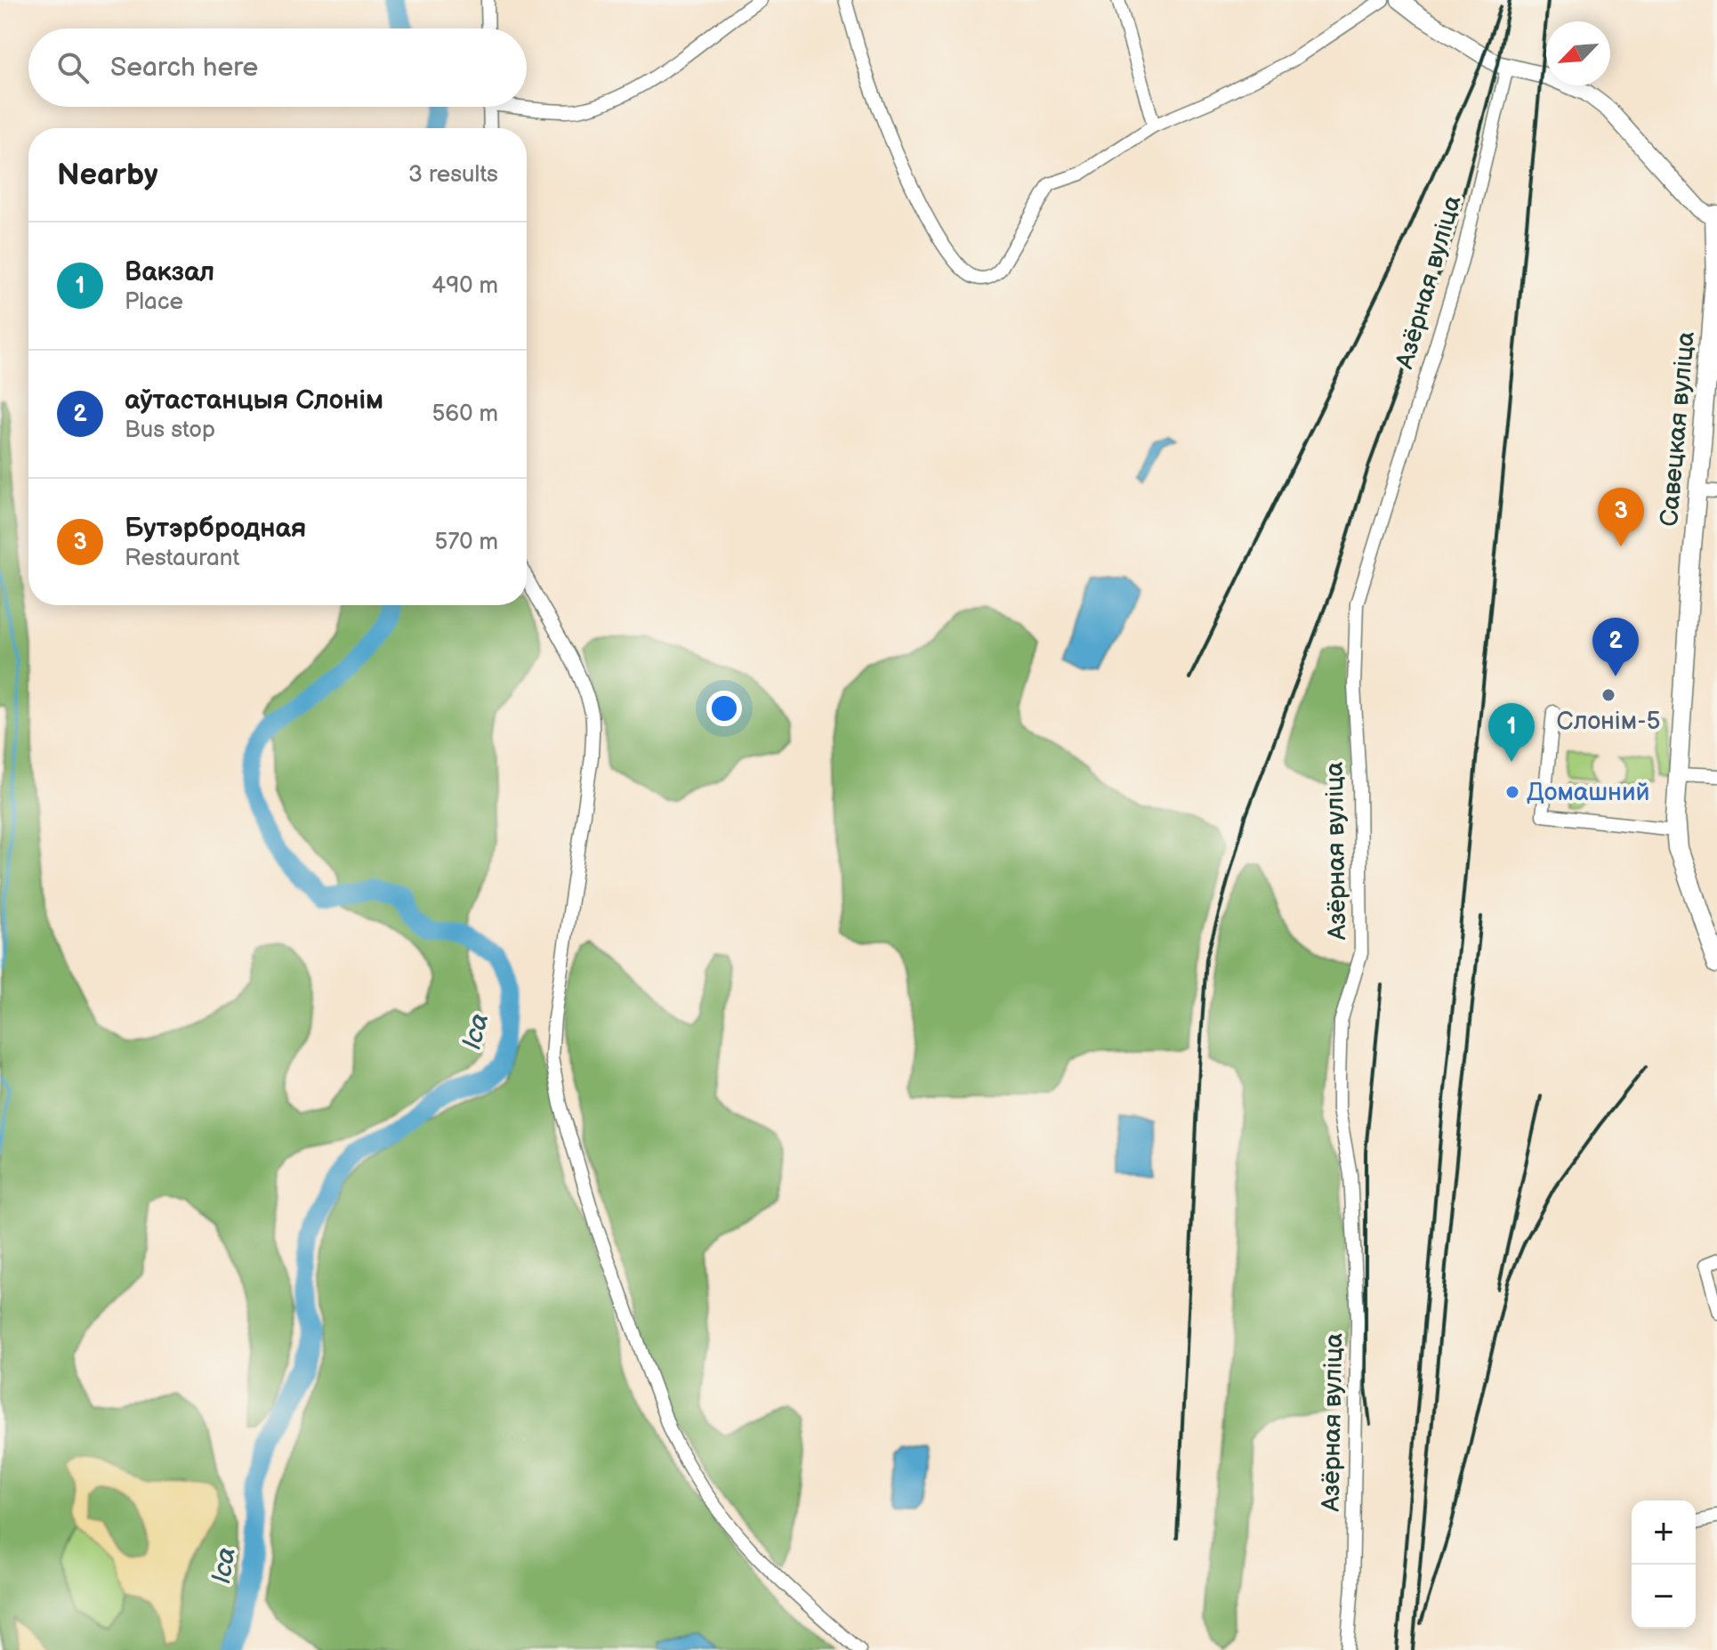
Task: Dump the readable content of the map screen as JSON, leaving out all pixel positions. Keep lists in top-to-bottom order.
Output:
{
  "streets": {
    "main road": ["Савецкая вуліца"],
    "street": ["Азёрная вуліца"]
  },
  "crossings": [
    ["Азёрная вуліца", "Савецкая вуліца"]
  ],
  "water": ["Іса"],
  "places": ["Слонім-5", "Домашний"],
  "north": "bottom left",
  "page": {
    "search": "Search here",
    "heading": ["Nearby", "3 results"],
    "list": [
      {
        "mark": "1",
        "name": "Вакзал",
        "note": "Place",
        "value": "490 m"
      },
      {
        "mark": "2",
        "name": "аўтастанцыя Слонім",
        "note": "Bus stop",
        "value": "560 m"
      },
      {
        "mark": "3",
        "name": "Бутэрбродная",
        "note": "Restaurant",
        "value": "570 m"
      }
    ],
    "pins": ["3", "2", "1"],
    "map_buttons": ["+", "−"]
  }
}
